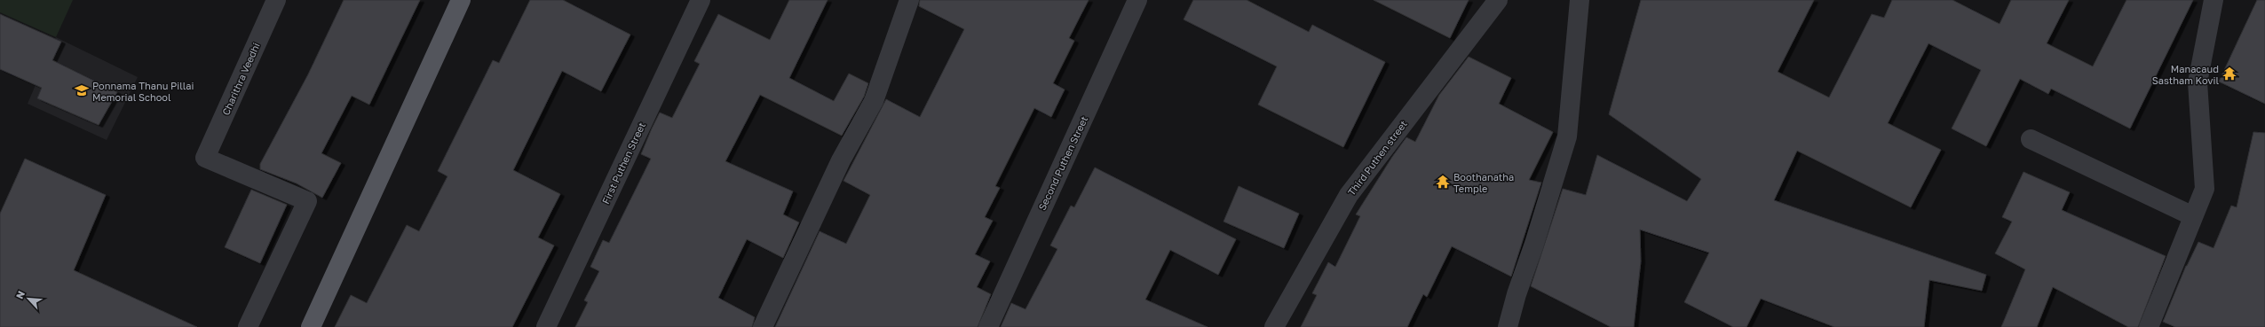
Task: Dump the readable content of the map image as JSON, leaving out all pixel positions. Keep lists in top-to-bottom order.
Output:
{
  "streets": {
    "street": [
      "Charithra Veedhi",
      "Third Puthen street",
      "First Puthen Street",
      "Second Puthen Street"
    ]
  },
  "places": {
    "temple": ["Manacaud Sastham Kovil", "Boothanatha Temple"],
    "school or university": ["Ponnama Thanu Pillai Memorial School"]
  },
  "north": "top left"
}
